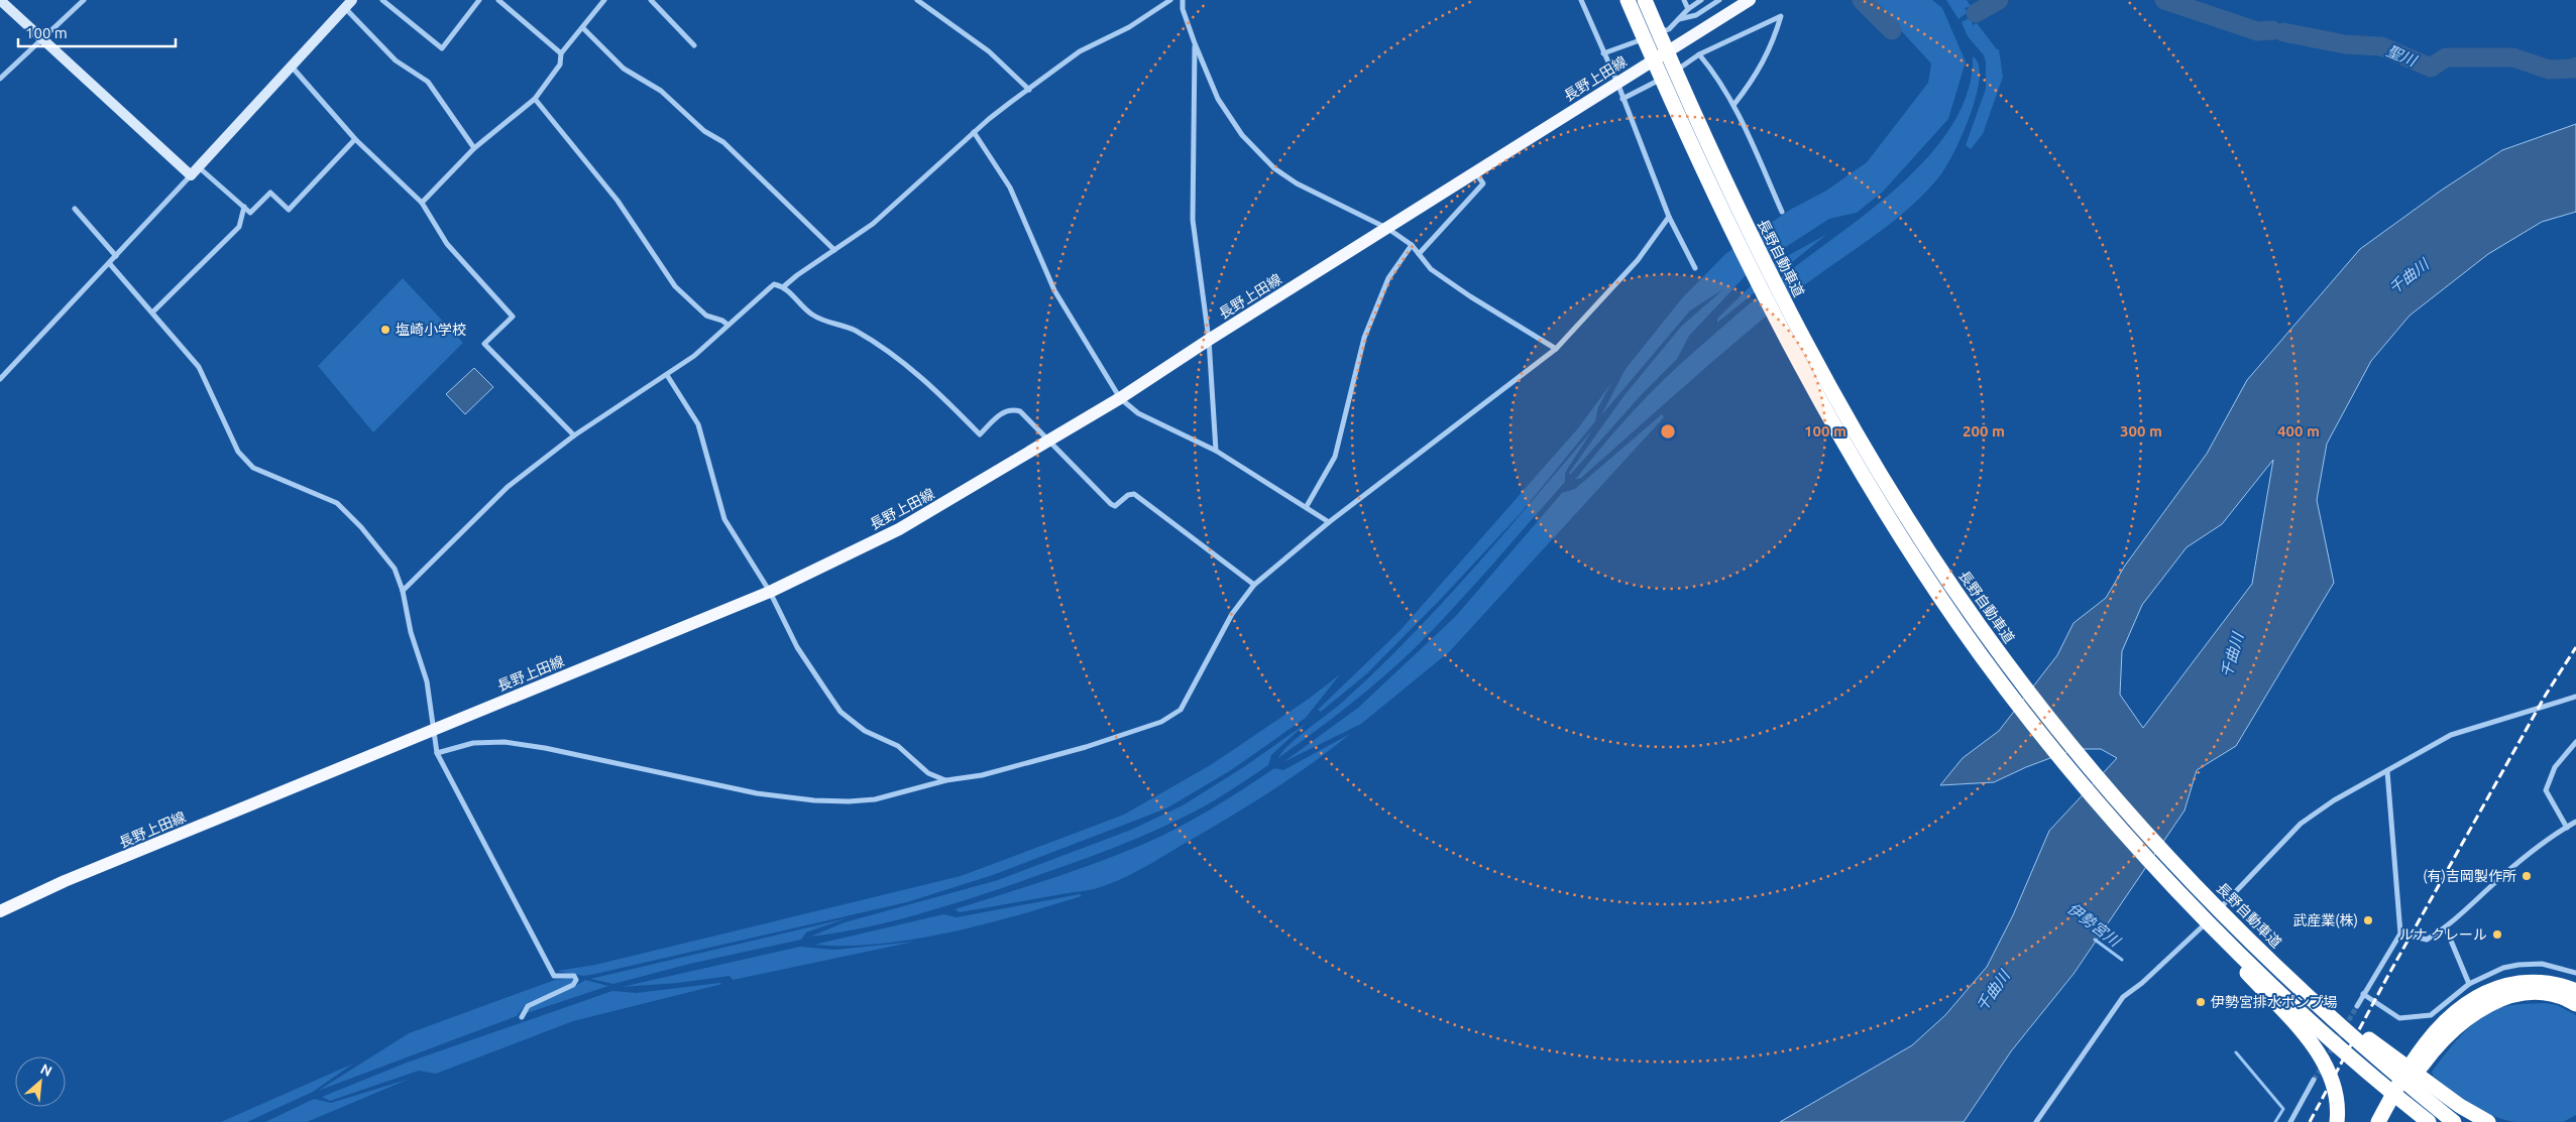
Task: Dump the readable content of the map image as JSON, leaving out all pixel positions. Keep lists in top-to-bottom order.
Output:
{
  "streets": {
    "highway": ["長野自動車道"],
    "main road": ["長野上田線"]
  },
  "water": ["聖川", "千曲川", "伊勢宮川"],
  "places": [
    "塩崎小学校",
    "(有)吉岡製作所",
    "武産業(株)",
    "ルナ クレール",
    "伊勢宮排水ポンプ場"
  ],
  "scale_bar": "100 m",
  "north": "top right",
  "rings": [
    "100 m",
    "200 m",
    "300 m",
    "400 m"
  ]
}
